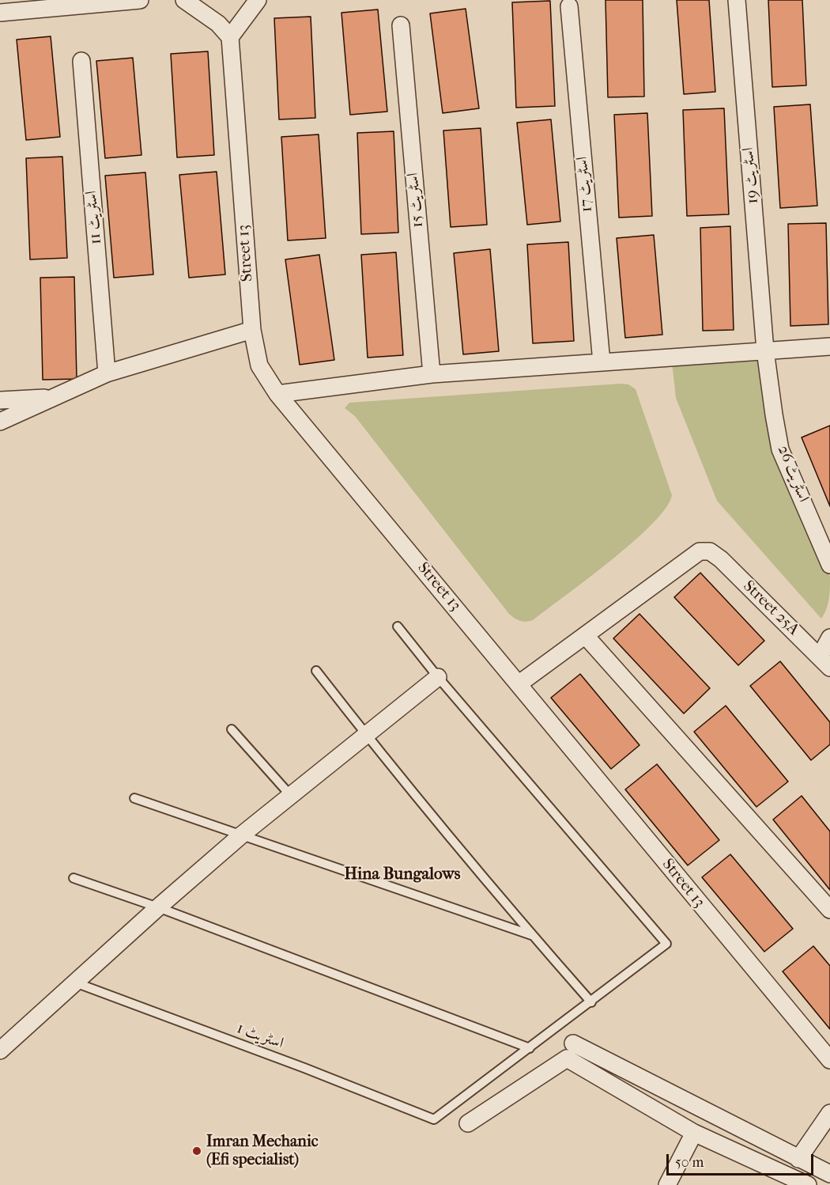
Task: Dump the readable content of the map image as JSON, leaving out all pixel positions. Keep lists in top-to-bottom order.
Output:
{
  "streets": {
    "street": [
      "اسٹریٹ 19",
      "اسٹریٹ 17",
      "اسٹریٹ 15",
      "اسٹریٹ 11",
      "Street 13",
      "اسٹریٹ 26",
      "Street 25A"
    ],
    "lane": ["اسٹریٹ 1"]
  },
  "crossings": [
    ["اسٹریٹ 19", "اسٹریٹ 26"]
  ],
  "districts": ["Hina Bungalows"],
  "places": ["Imran Mechanic (Efi specialist)"],
  "scale_bar": "50 m"
}
